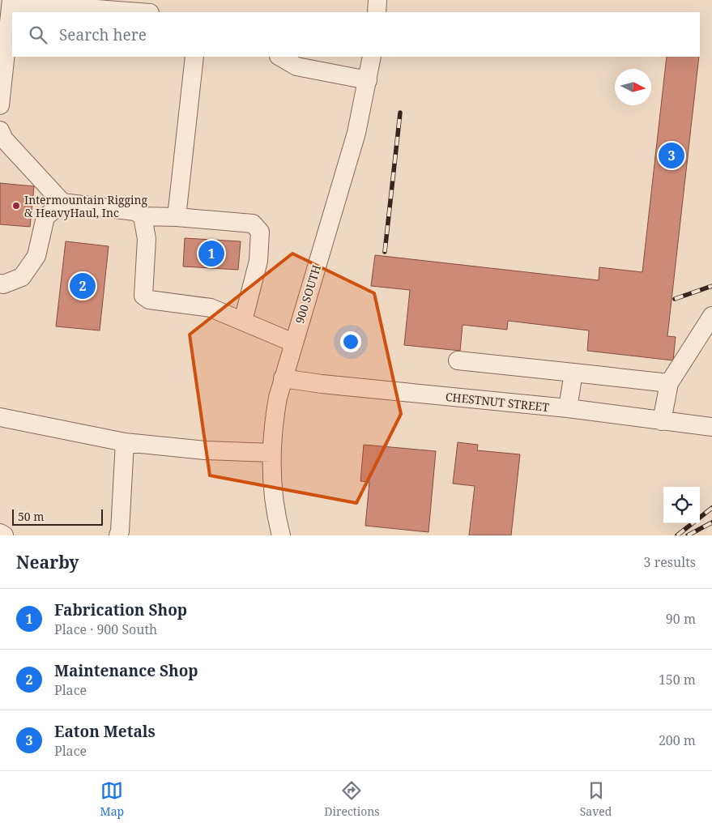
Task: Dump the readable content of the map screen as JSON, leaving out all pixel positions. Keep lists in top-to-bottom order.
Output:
{
  "streets": {
    "street": ["900 SOUTH", "CHESTNUT STREET"]
  },
  "crossings": [
    ["900 SOUTH", "CHESTNUT STREET"]
  ],
  "places": ["Intermountain Rigging & HeavyHaul, Inc"],
  "scale_bar": "50 m",
  "north": "right",
  "page": {
    "search": "Search here",
    "pins": ["3", "1", "2"],
    "scale": "50 m",
    "heading": ["Nearby", "3 results"],
    "list": [
      {
        "mark": "1",
        "name": "Fabrication Shop",
        "note": "Place · 900 South",
        "value": "90 m"
      },
      {
        "mark": "2",
        "name": "Maintenance Shop",
        "note": "Place",
        "value": "150 m"
      },
      {
        "mark": "3",
        "name": "Eaton Metals",
        "note": "Place",
        "value": "200 m"
      }
    ],
    "nav": ["Map", "Directions", "Saved"]
  }
}
